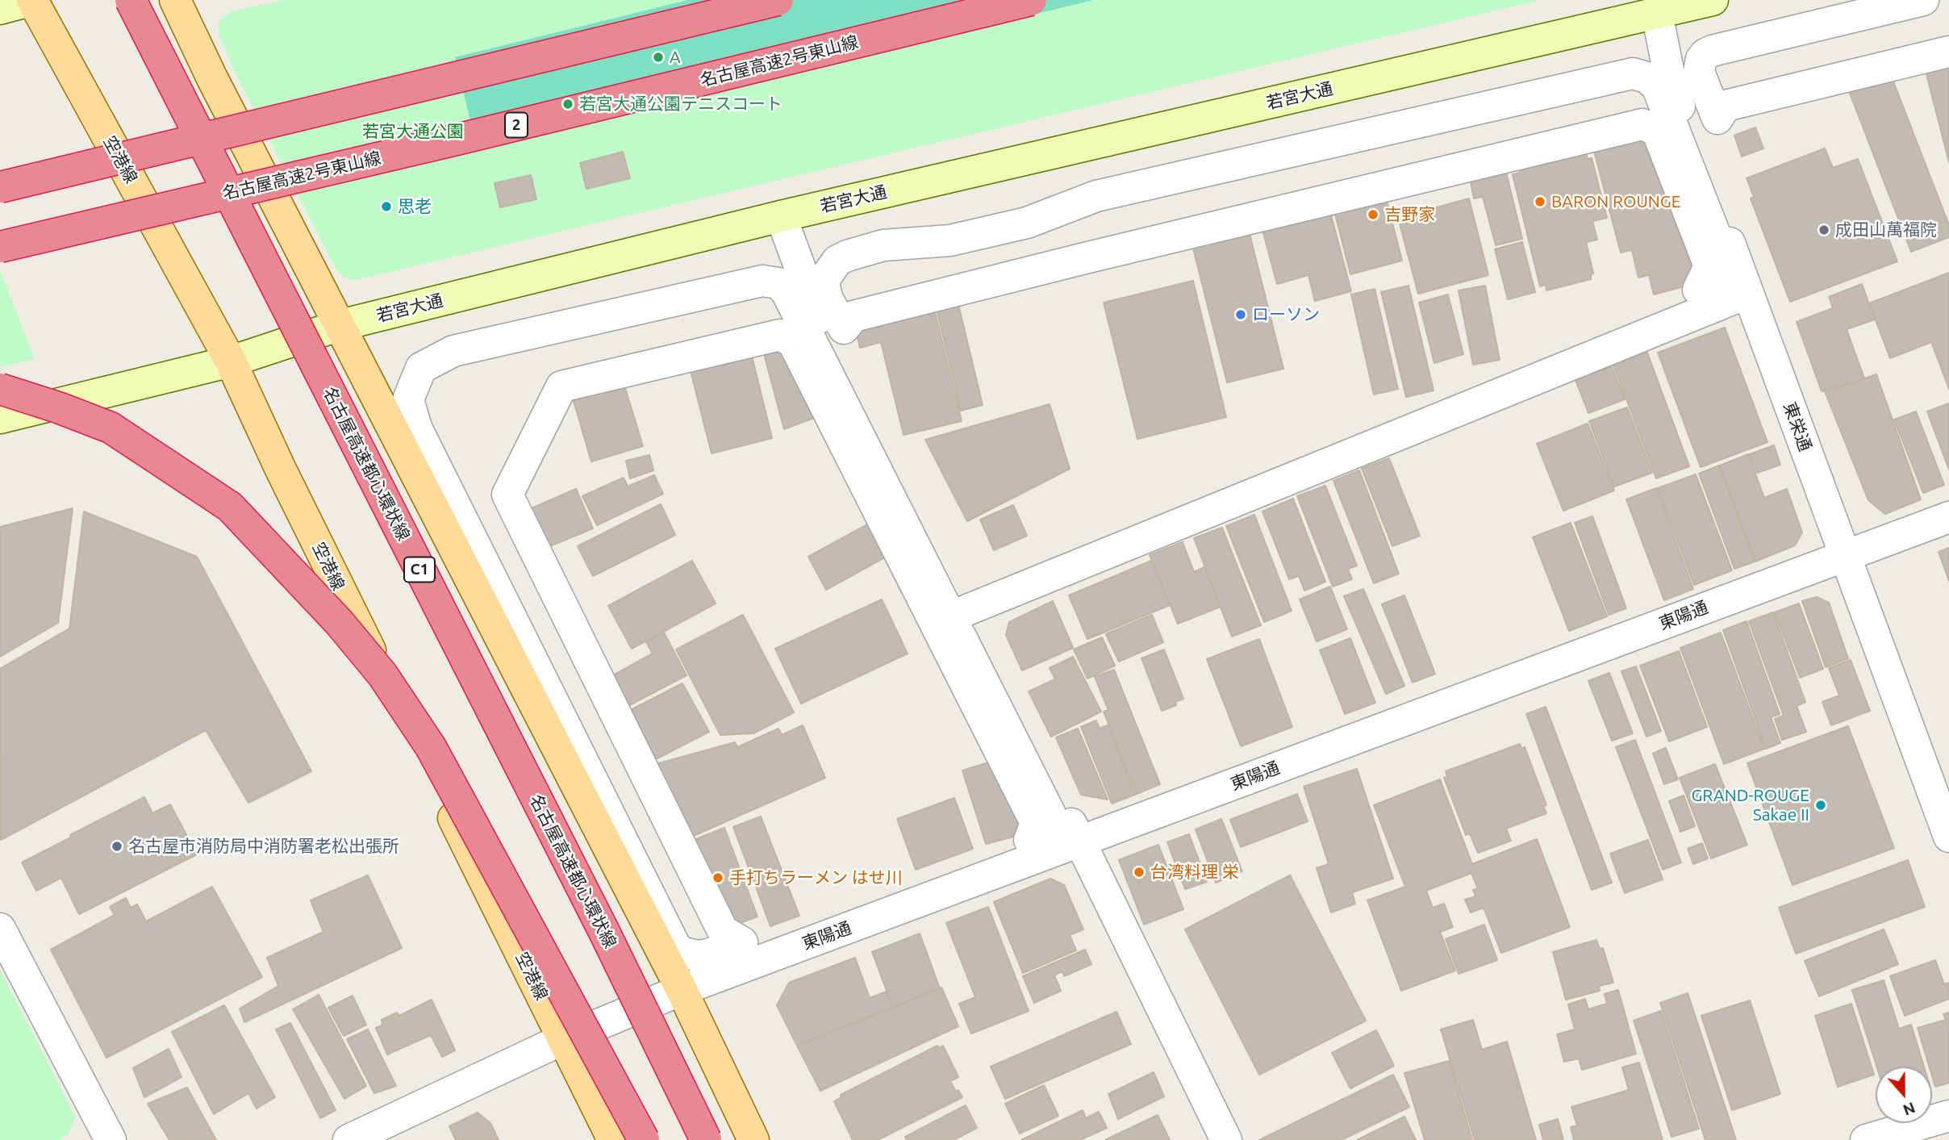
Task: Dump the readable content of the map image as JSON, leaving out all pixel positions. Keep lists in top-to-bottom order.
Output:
{
  "streets": {
    "highway": [
      "名古屋高速2号東山線",
      "2",
      "名古屋高速都心環状線",
      "C1"
    ],
    "main road": ["空港線"],
    "street": ["若宮大通", "東栄通", "東陽通"]
  },
  "crossings": [
    ["若宮大通", "空港線"],
    ["若宮大通", "東栄通"],
    ["空港線", "東陽通"],
    ["東栄通", "東陽通"]
  ],
  "parks": ["若宮大通公園"],
  "places": [
    "A",
    "若宮大通公園テニスコート",
    "BARON ROUNGE",
    "思老",
    "吉野家",
    "成田山萬福院",
    "ローソン",
    "GRAND-ROUGE Sakae II",
    "名古屋市消防局中消防署老松出張所",
    "台湾料理 栄",
    "手打ちラーメン はせ川"
  ],
  "north": "bottom"
}
